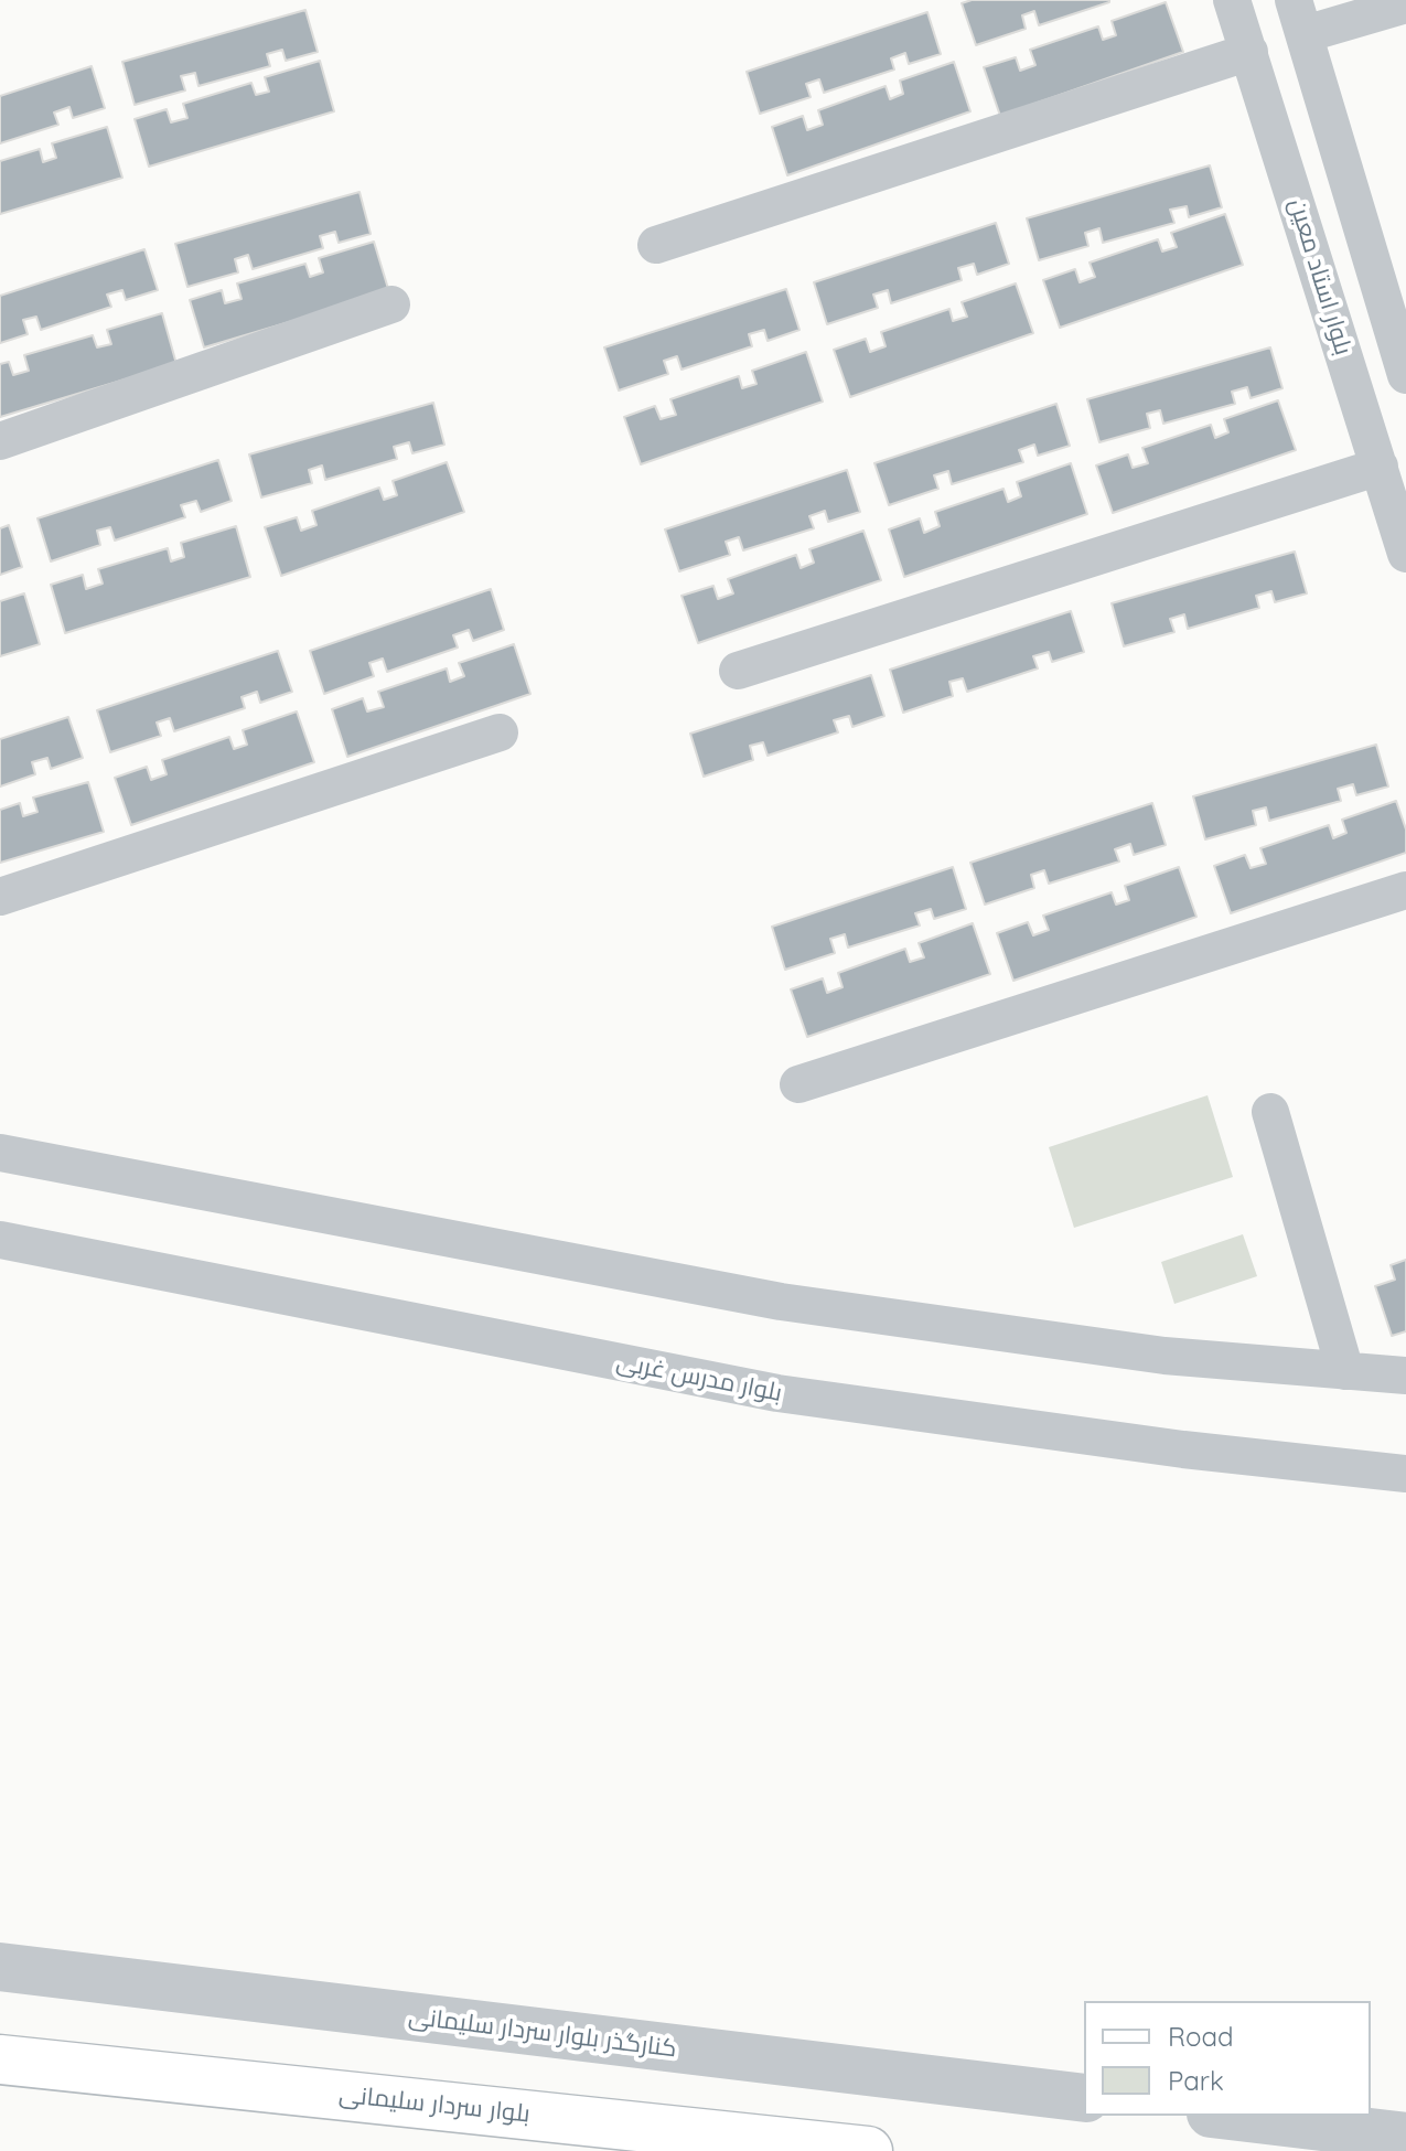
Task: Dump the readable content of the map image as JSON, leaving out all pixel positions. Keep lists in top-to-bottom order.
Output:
{
  "streets": {
    "main road": ["بلوار سردار سلیمانی"],
    "street": ["بلوار استاد معین", "بلوار مدرس غربی", "کنارگذر بلوار سردار سلیمانی"]
  },
  "legend": ["Road", "Park"]
}
